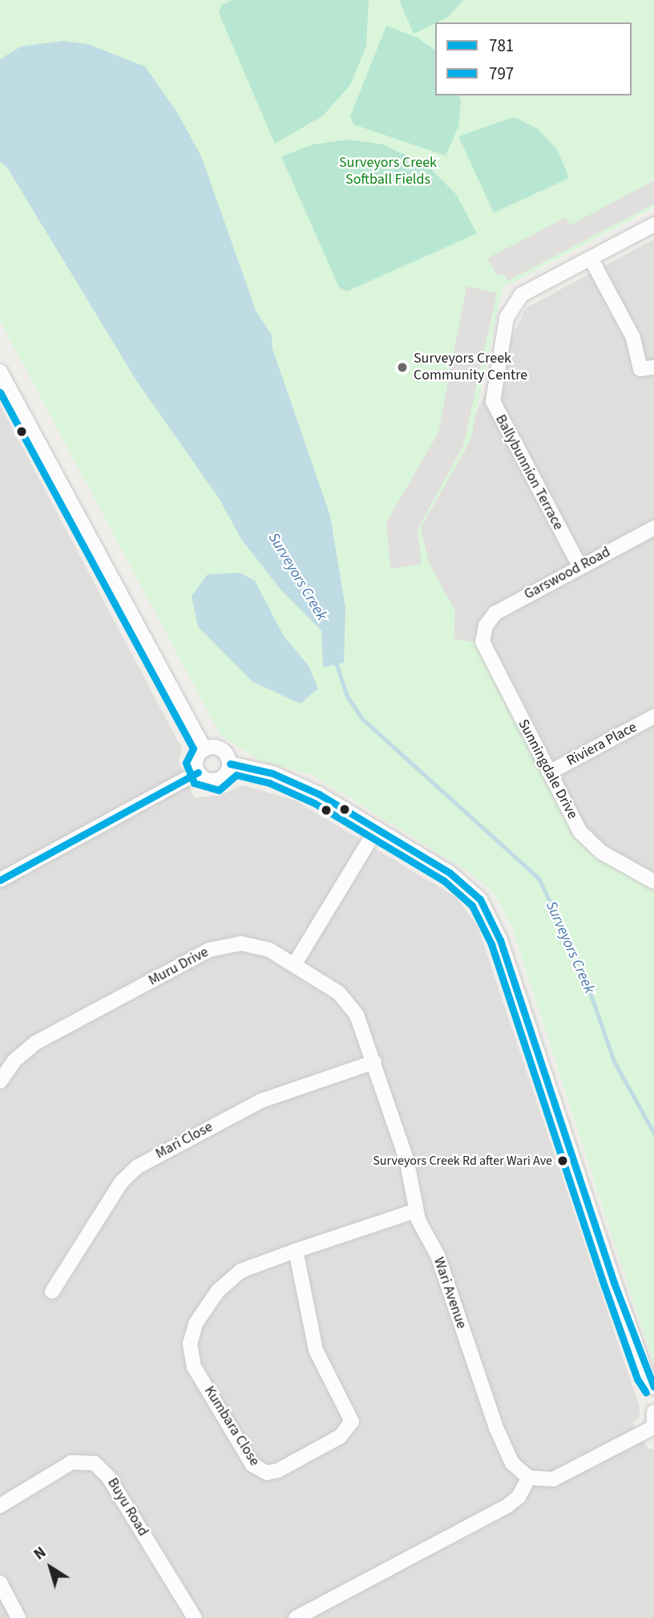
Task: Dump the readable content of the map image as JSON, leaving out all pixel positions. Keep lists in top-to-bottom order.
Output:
{
  "streets": {
    "street": [
      "Ballybunnion Terrace",
      "Garswood Road",
      "Riviera Place",
      "Sunningdale Drive",
      "Muru Drive",
      "Mari Close",
      "Wari Avenue",
      "Kumbara Close",
      "Buyu Road"
    ]
  },
  "crossings": [
    ["Ballybunnion Terrace", "Garswood Road"],
    ["Garswood Road", "Sunningdale Drive"],
    ["Riviera Place", "Sunningdale Drive"],
    ["Muru Drive", "Wari Avenue"],
    ["Mari Close", "Wari Avenue"],
    ["Wari Avenue", "Kumbara Close"]
  ],
  "water": ["Surveyors Creek"],
  "parks": ["Surveyors Creek Softball Fields"],
  "places": ["Surveyors Creek Community Centre", "Surveyors Creek Rd after Wari Ave"],
  "lines": ["transit line 797", "transit line 781"],
  "legend": ["781", "797"],
  "north": "top left"
}
